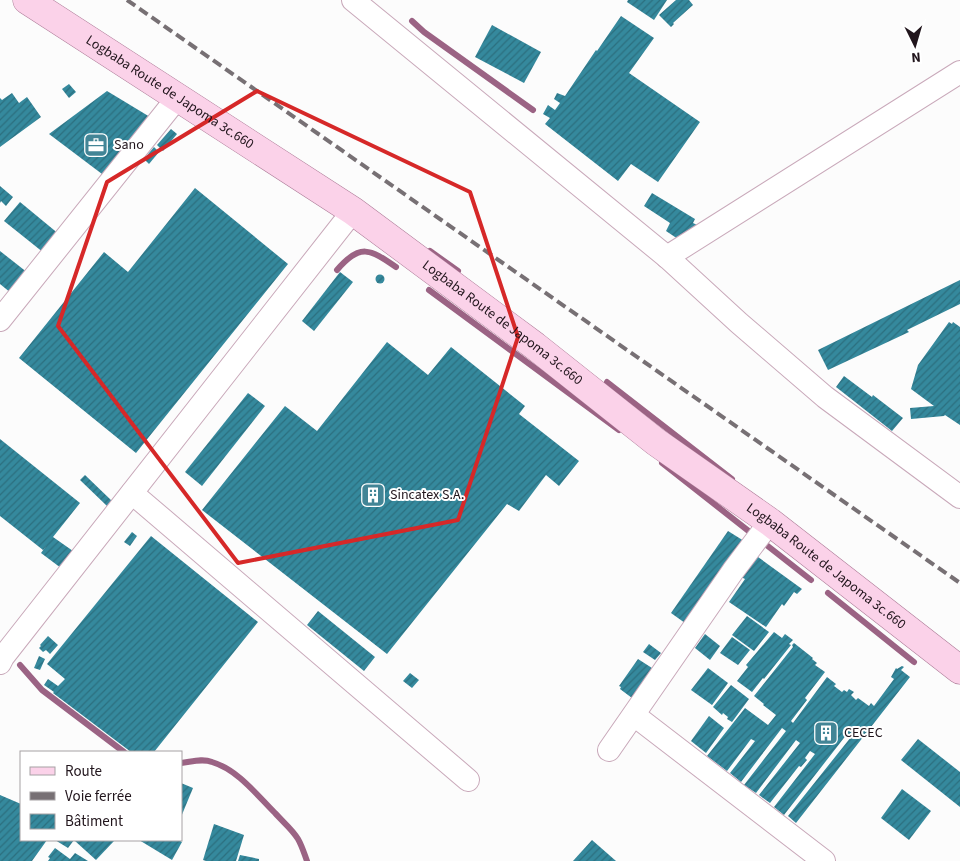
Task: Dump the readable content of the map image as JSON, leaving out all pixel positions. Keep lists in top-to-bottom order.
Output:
{
  "streets": {
    "main road": ["Logbaba Route de Japoma 3c.660"]
  },
  "places": {
    "office": ["Sano"],
    "building": ["Sincatex S.A.", "CECEC"]
  },
  "legend": ["Route", "Voie ferrée", "Bâtiment"],
  "north": "bottom"
}
